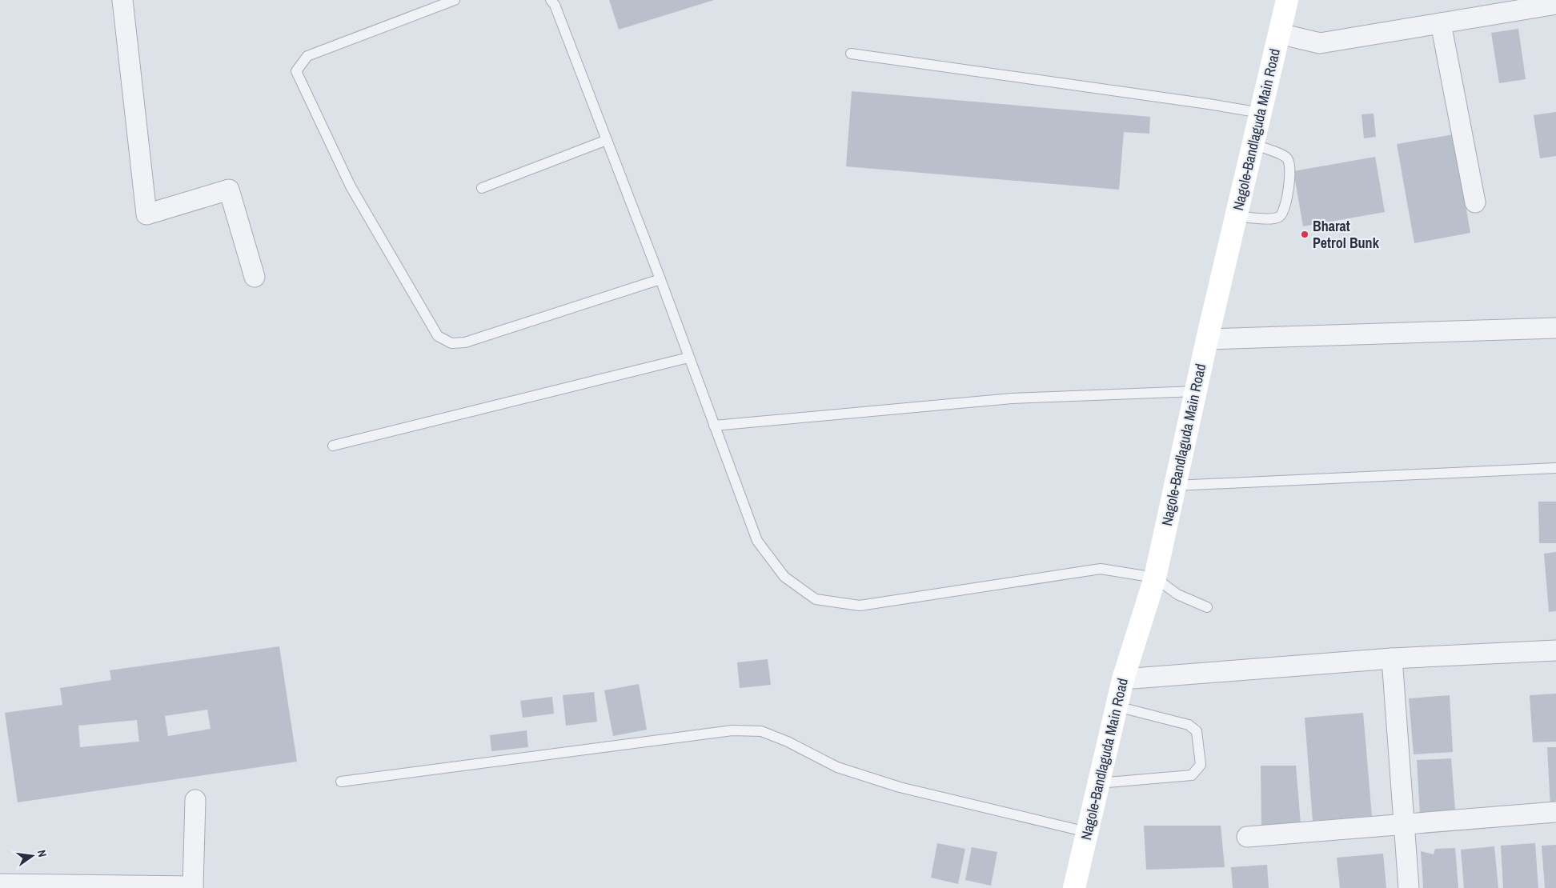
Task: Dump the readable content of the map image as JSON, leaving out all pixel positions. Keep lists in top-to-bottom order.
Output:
{
  "streets": {
    "street": ["Nagole-Bandlaguda Main Road"]
  },
  "places": ["Bharat Petrol Bunk"],
  "north": "right"
}
